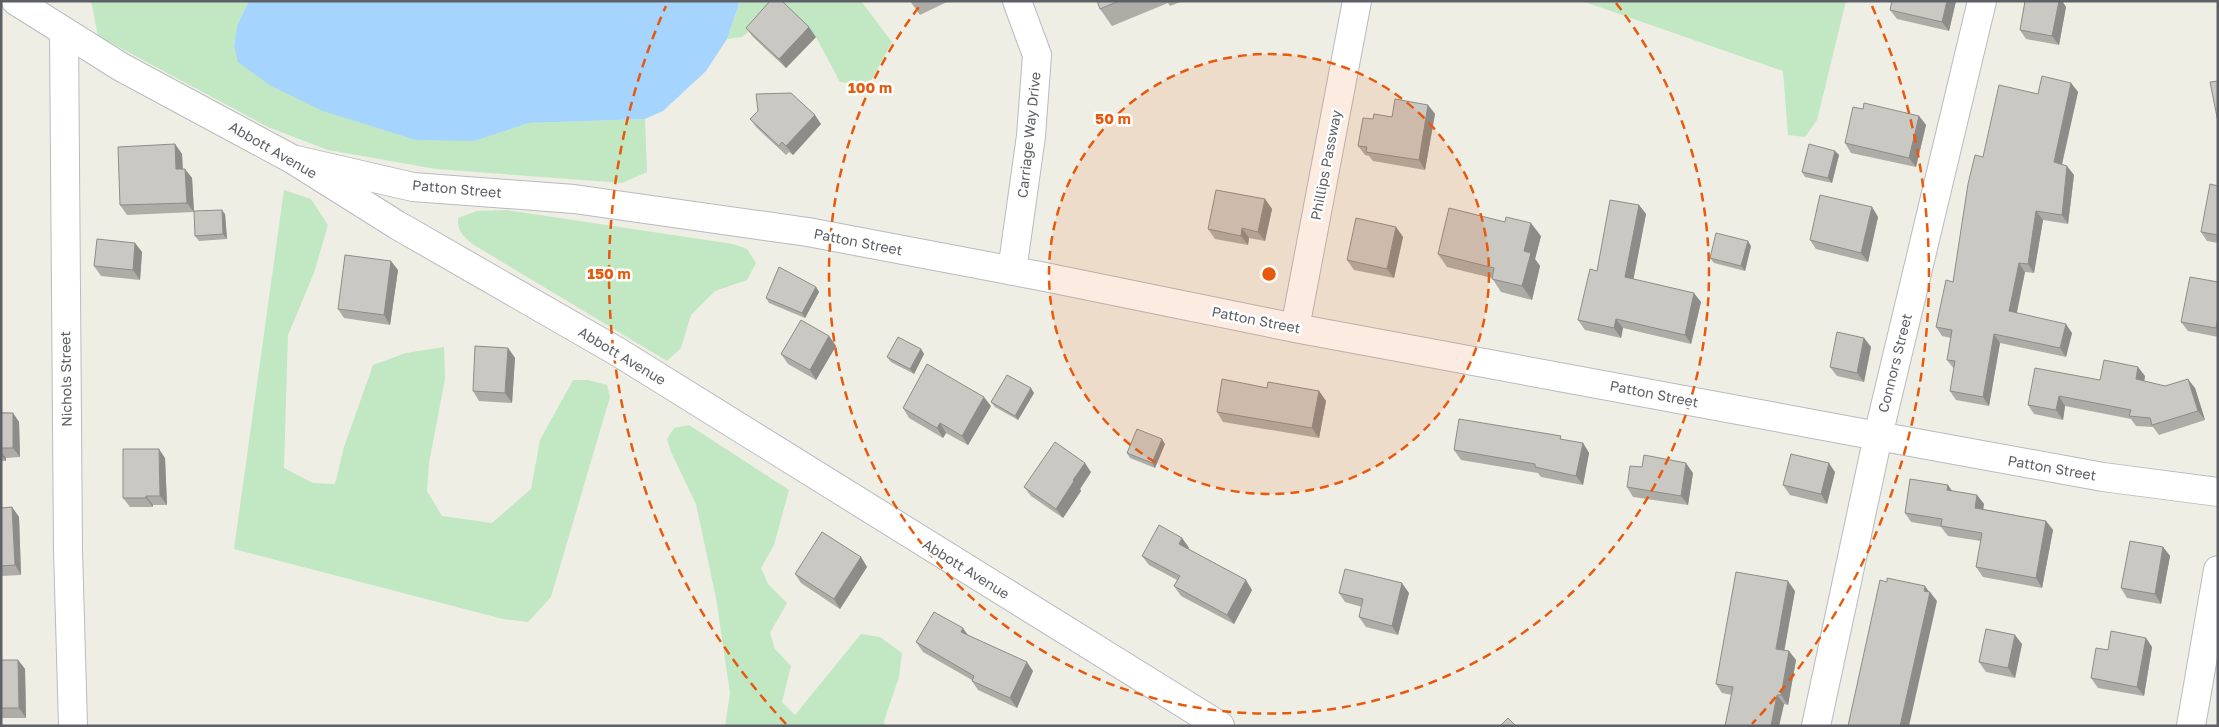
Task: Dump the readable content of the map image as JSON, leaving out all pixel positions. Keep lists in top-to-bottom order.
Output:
{
  "streets": {
    "street": [
      "Carriage Way Drive",
      "Abbott Avenue",
      "Phillips Passway",
      "Patton Street",
      "Connors Street",
      "Nichols Street"
    ]
  },
  "crossings": [
    ["Carriage Way Drive", "Patton Street"],
    ["Abbott Avenue", "Patton Street"],
    ["Abbott Avenue", "Nichols Street"],
    ["Phillips Passway", "Patton Street"],
    ["Patton Street", "Connors Street"]
  ],
  "rings": ["100 m", "50 m", "150 m"]
}
